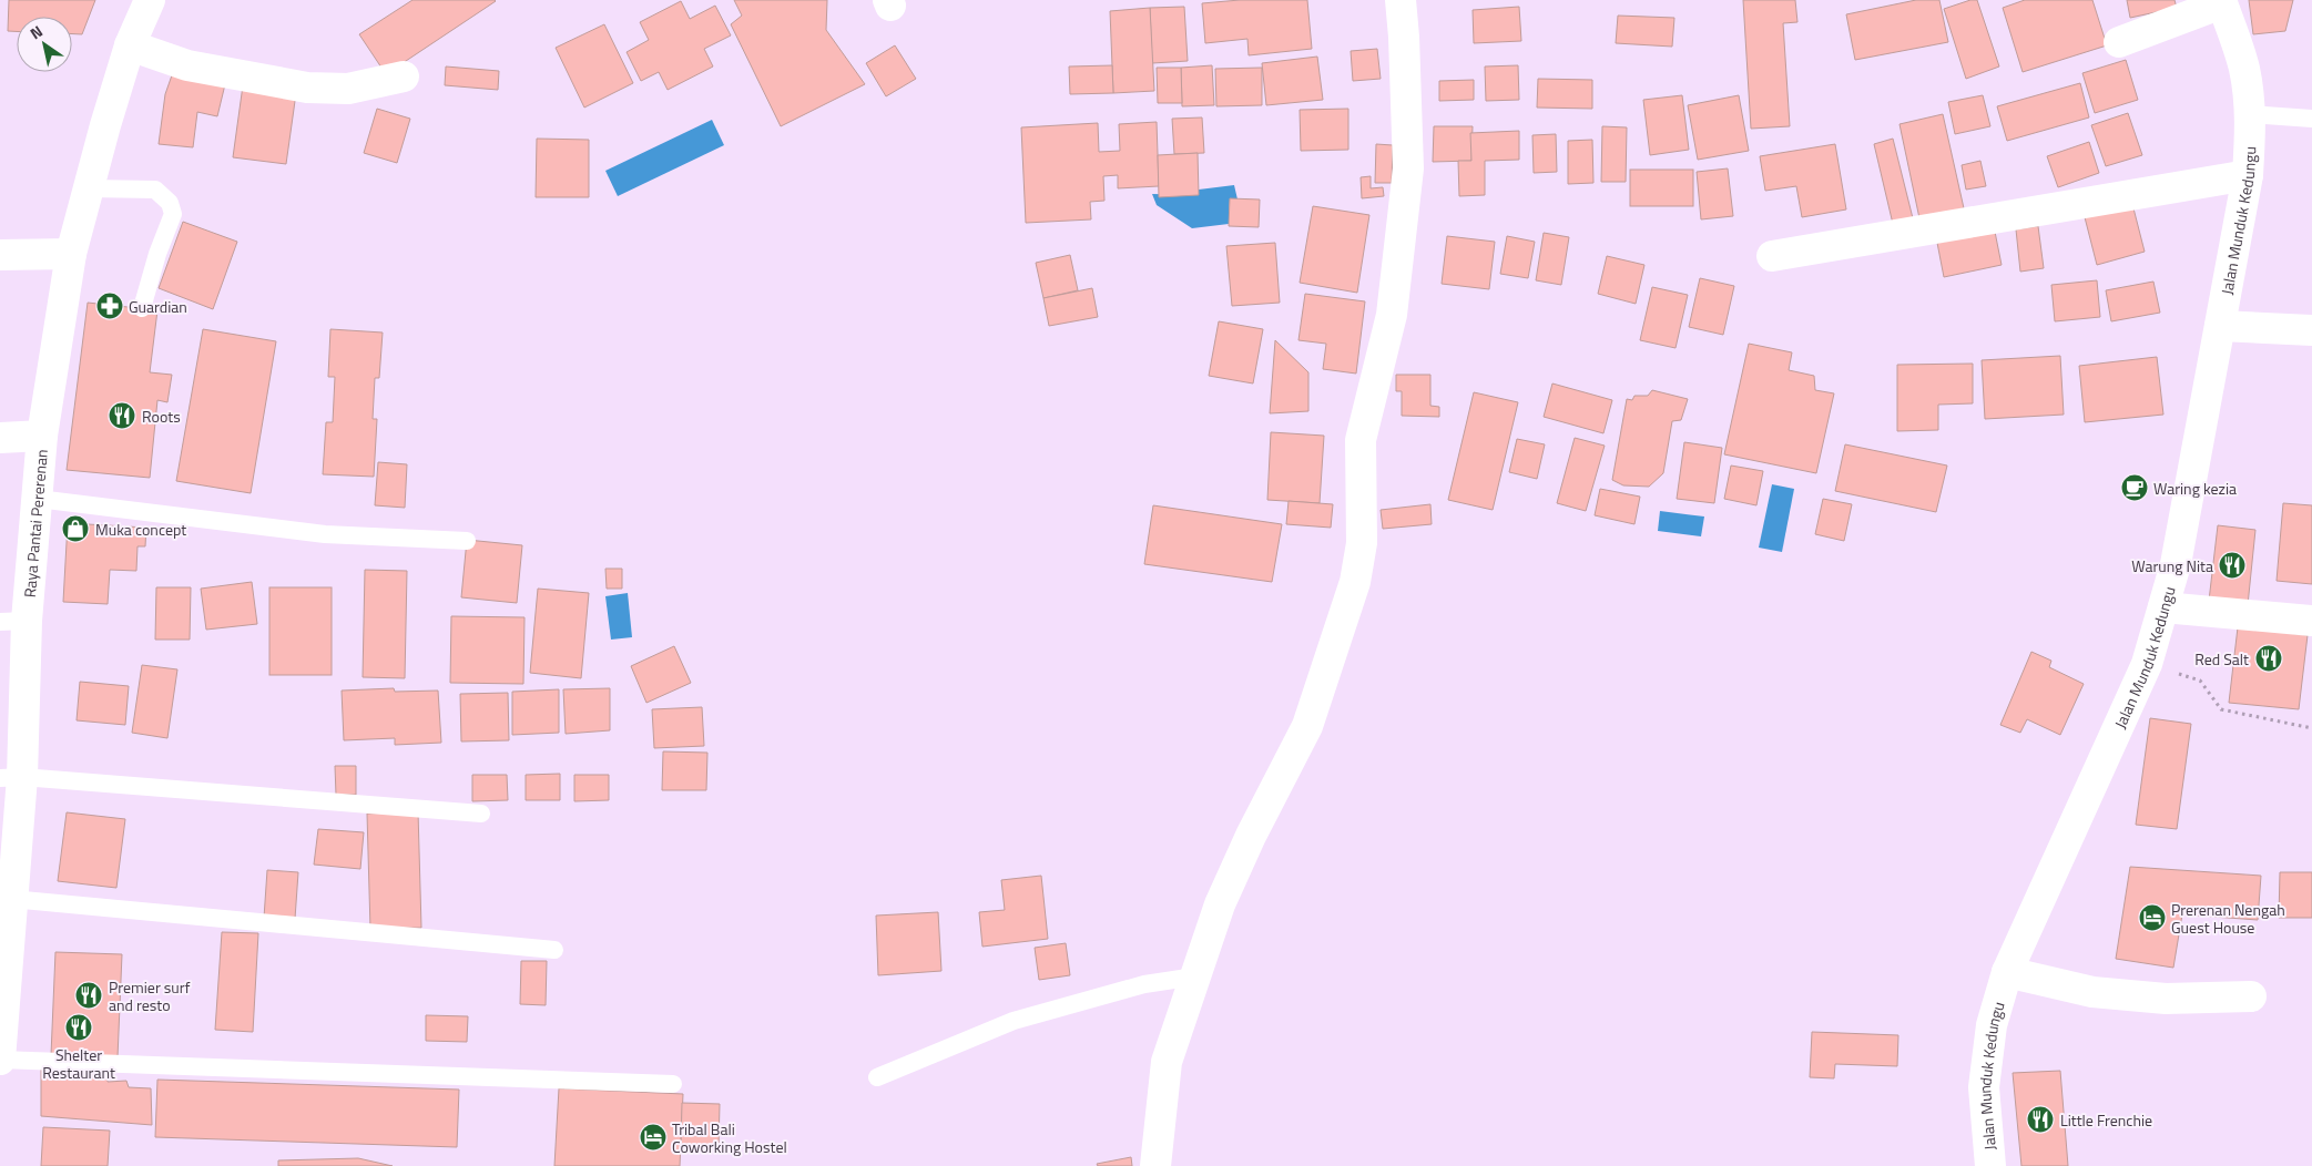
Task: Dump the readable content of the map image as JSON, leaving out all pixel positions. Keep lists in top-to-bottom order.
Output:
{
  "streets": {
    "street": ["Jalan Munduk Kedungu", "Raya Pantai Pererenan"]
  },
  "places": {
    "pharmacy": ["Guardian"],
    "restaurant": [
      "Roots",
      "Warung Nita",
      "Red Salt",
      "Premier surf and resto",
      "Shelter Restaurant",
      "Little Frenchie"
    ],
    "cafe": ["Waring kezia"],
    "shop": ["Muka concept"],
    "hotel": ["Prerenan Nengah Guest House", "Tribal Bali Coworking Hostel"]
  },
  "north": "top left"
}
